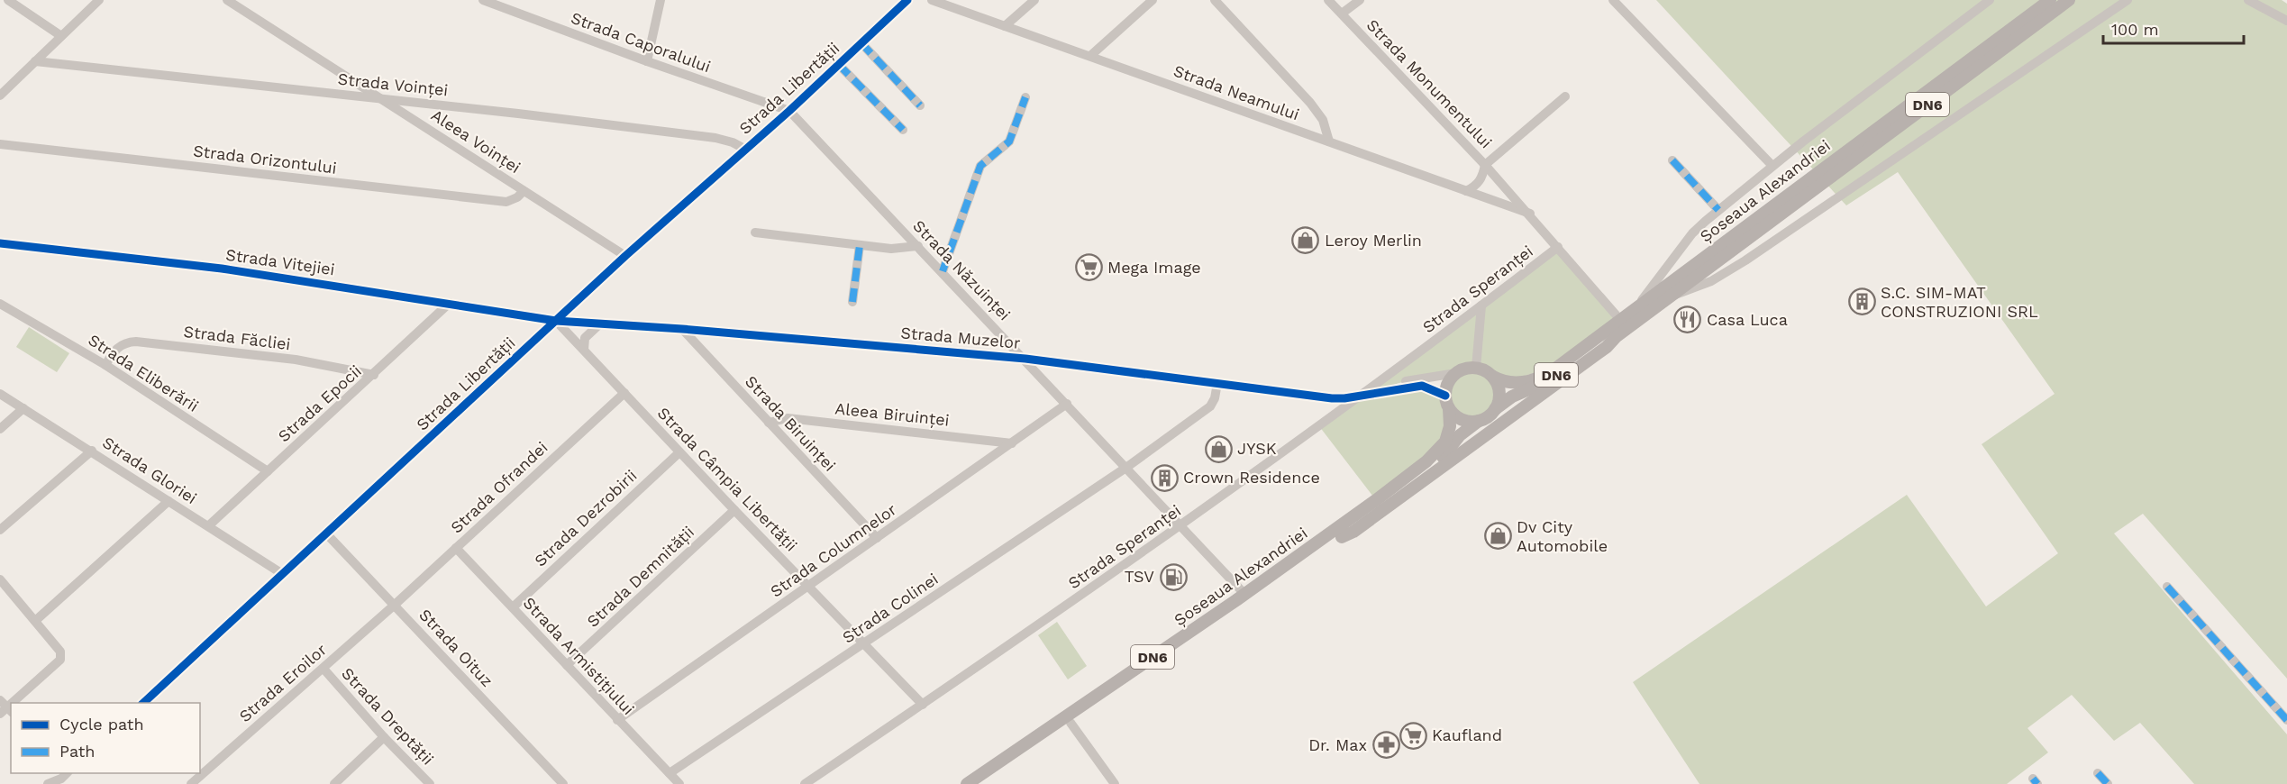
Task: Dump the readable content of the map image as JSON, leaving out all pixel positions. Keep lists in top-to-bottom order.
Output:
{
  "streets": {
    "main road": ["DN6", "Șoseaua Alexandriei"],
    "street": [
      "Strada Caporalului",
      "Strada Monumentului",
      "Strada Voinței",
      "Strada Libertății",
      "Strada Neamului",
      "Aleea Voinței",
      "Strada Orizontului",
      "Strada Vitejiei",
      "Strada Năzuinței",
      "Strada Speranței",
      "Strada Făcliei",
      "Strada Muzelor",
      "Strada Eliberării",
      "Strada Epocii",
      "Aleea Biruinței",
      "Strada Biruinței",
      "Strada Gloriei",
      "Strada Câmpia Libertății",
      "Strada Ofrandei",
      "Strada Dezrobirii",
      "Strada Columnelor",
      "Strada Demnității",
      "Strada Colinei",
      "Strada Oituz",
      "Strada Armistițiului",
      "Strada Eroilor",
      "Strada Dreptății"
    ]
  },
  "crossings": [
    ["Strada Caporalului", "Strada Libertății"],
    ["Strada Caporalului", "Strada Năzuinței"],
    ["Strada Monumentului", "Strada Neamului"],
    ["Strada Monumentului", "Șoseaua Alexandriei"],
    ["Strada Monumentului", "Strada Speranței"],
    ["Strada Voinței", "Strada Libertății"],
    ["Strada Voinței", "Aleea Voinței"],
    ["Strada Libertății", "Aleea Voinței"],
    ["Strada Libertății", "Strada Vitejiei"],
    ["Strada Libertății", "Strada Năzuinței"],
    ["Strada Libertății", "Strada Muzelor"],
    ["Strada Libertății", "Strada Gloriei"],
    ["Strada Libertății", "Strada Câmpia Libertății"],
    ["Strada Libertății", "Strada Oituz"],
    ["DN6", "Șoseaua Alexandriei"],
    ["Aleea Voinței", "Strada Orizontului"],
    ["Șoseaua Alexandriei", "Strada Năzuinței"],
    ["Strada Vitejiei", "Strada Muzelor"],
    ["Strada Vitejiei", "Strada Epocii"],
    ["Strada Vitejiei", "Strada Câmpia Libertății"],
    ["Strada Năzuinței", "Strada Speranței"],
    ["Strada Năzuinței", "Strada Muzelor"],
    ["Strada Năzuinței", "Strada Columnelor"],
    ["Strada Năzuinței", "Strada Colinei"],
    ["Strada Speranței", "Strada Muzelor"],
    ["Strada Speranței", "Strada Câmpia Libertății"],
    ["Strada Făcliei", "Strada Eliberării"],
    ["Strada Făcliei", "Strada Epocii"],
    ["Strada Muzelor", "Strada Biruinței"],
    ["Strada Muzelor", "Strada Câmpia Libertății"],
    ["Strada Muzelor", "Strada Colinei"],
    ["Strada Eliberării", "Strada Epocii"],
    ["Strada Epocii", "Strada Gloriei"],
    ["Aleea Biruinței", "Strada Biruinței"],
    ["Aleea Biruinței", "Strada Columnelor"],
    ["Strada Biruinței", "Strada Columnelor"],
    ["Strada Câmpia Libertății", "Strada Ofrandei"],
    ["Strada Câmpia Libertății", "Strada Dezrobirii"],
    ["Strada Câmpia Libertății", "Strada Columnelor"],
    ["Strada Câmpia Libertății", "Strada Demnității"],
    ["Strada Câmpia Libertății", "Strada Colinei"],
    ["Strada Ofrandei", "Strada Oituz"],
    ["Strada Ofrandei", "Strada Armistițiului"],
    ["Strada Ofrandei", "Strada Eroilor"],
    ["Strada Dezrobirii", "Strada Armistițiului"],
    ["Strada Columnelor", "Strada Armistițiului"],
    ["Strada Demnității", "Strada Armistițiului"],
    ["Strada Colinei", "Strada Armistițiului"],
    ["Strada Oituz", "Strada Eroilor"],
    ["Strada Eroilor", "Strada Dreptății"]
  ],
  "places": {
    "shop": ["Leroy Merlin", "JYSK", "Dv City Automobile"],
    "supermarket": ["Mega Image", "Kaufland"],
    "building": ["S.C. SIM-MAT CONSTRUZIONI SRL", "Crown Residence"],
    "restaurant": ["Casa Luca"],
    "fuel station": ["TSV"],
    "pharmacy": ["Dr. Max"]
  },
  "legend": ["Cycle path", "Path"],
  "scale_bar": "100 m"
}
